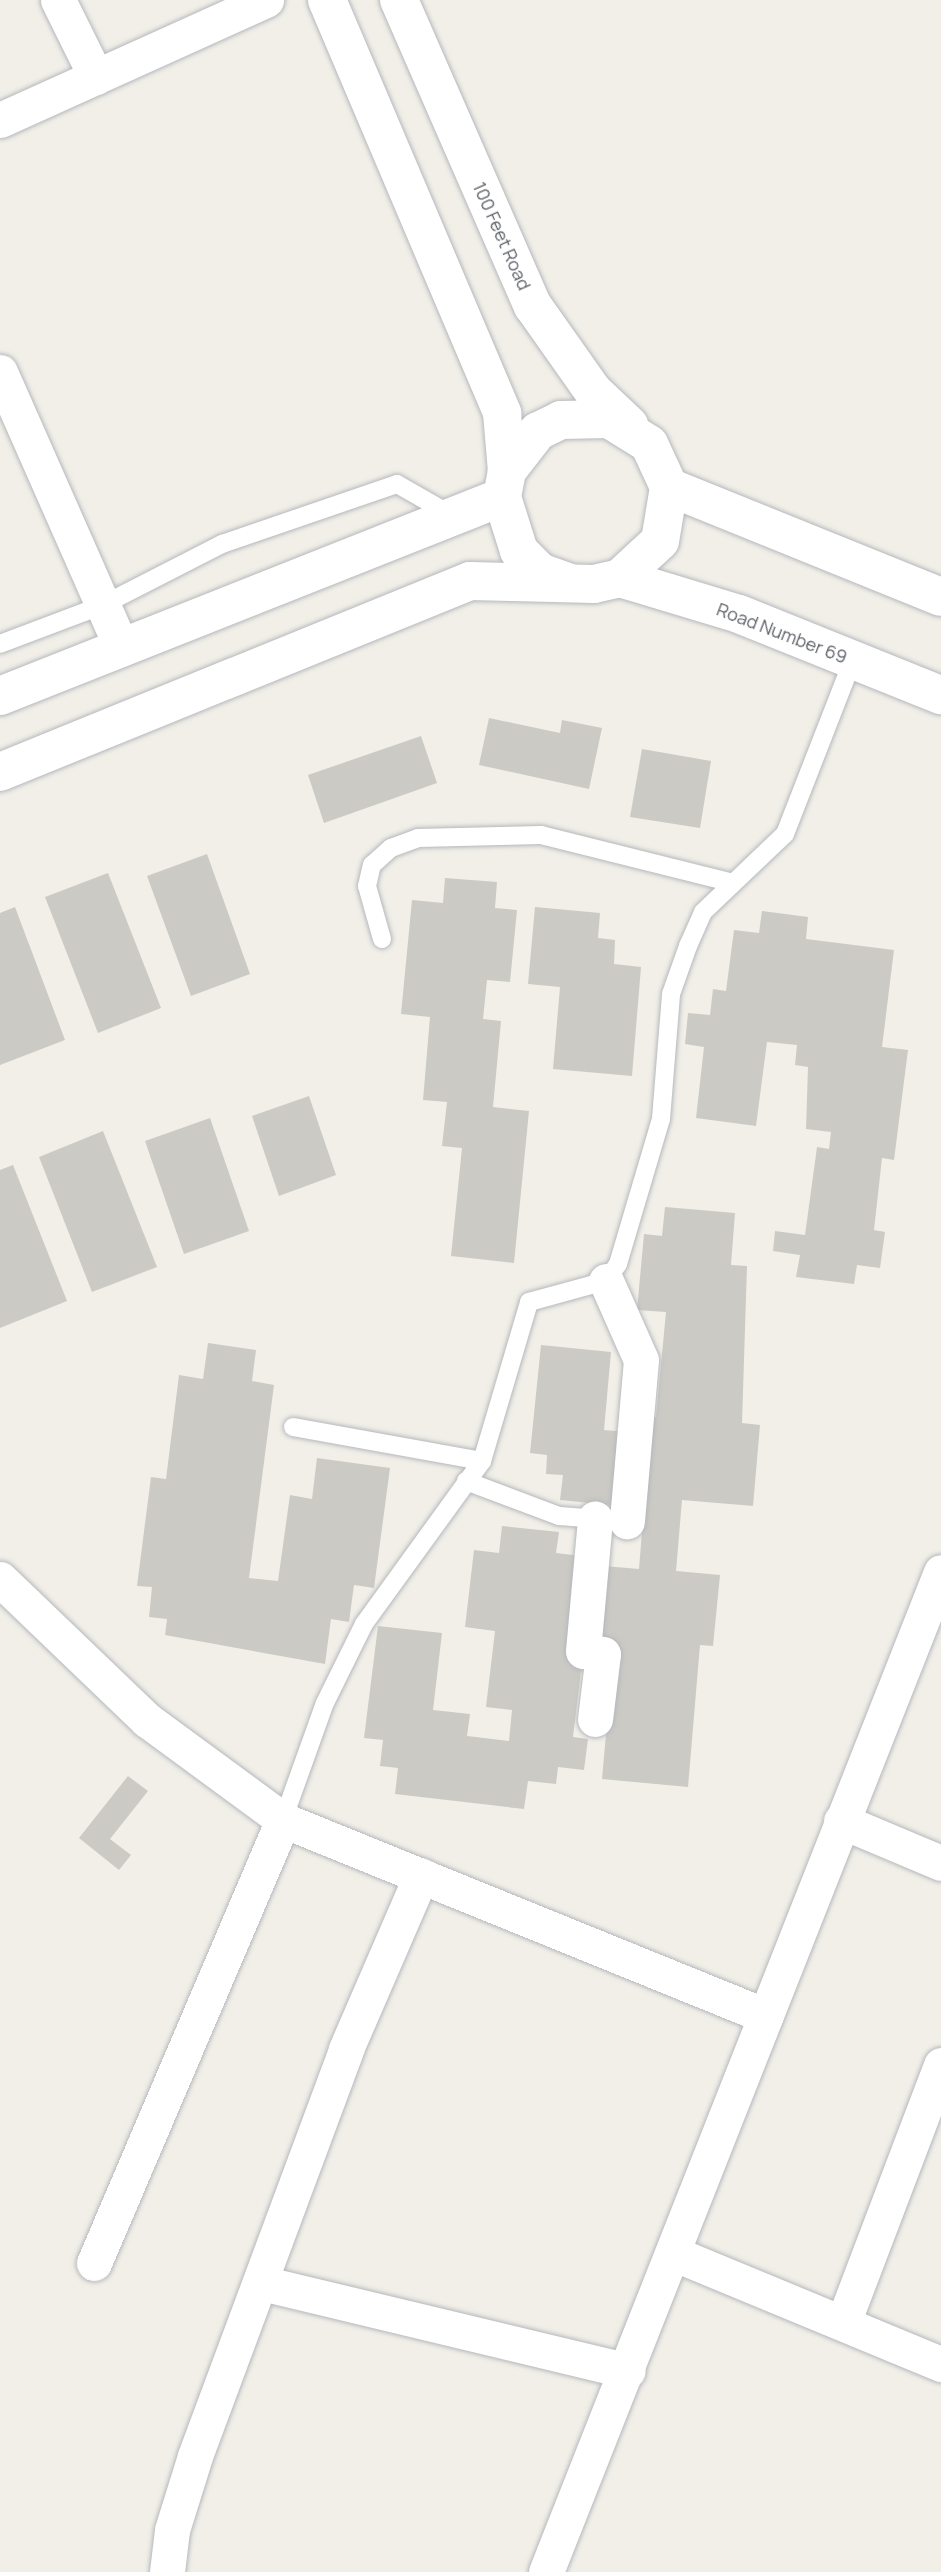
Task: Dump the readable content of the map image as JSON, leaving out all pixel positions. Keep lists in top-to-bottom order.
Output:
{
  "streets": {
    "main road": ["100 Feet Road", "Road Number 69"]
  },
  "crossings": [
    ["100 Feet Road", "Road Number 69"]
  ]
}
